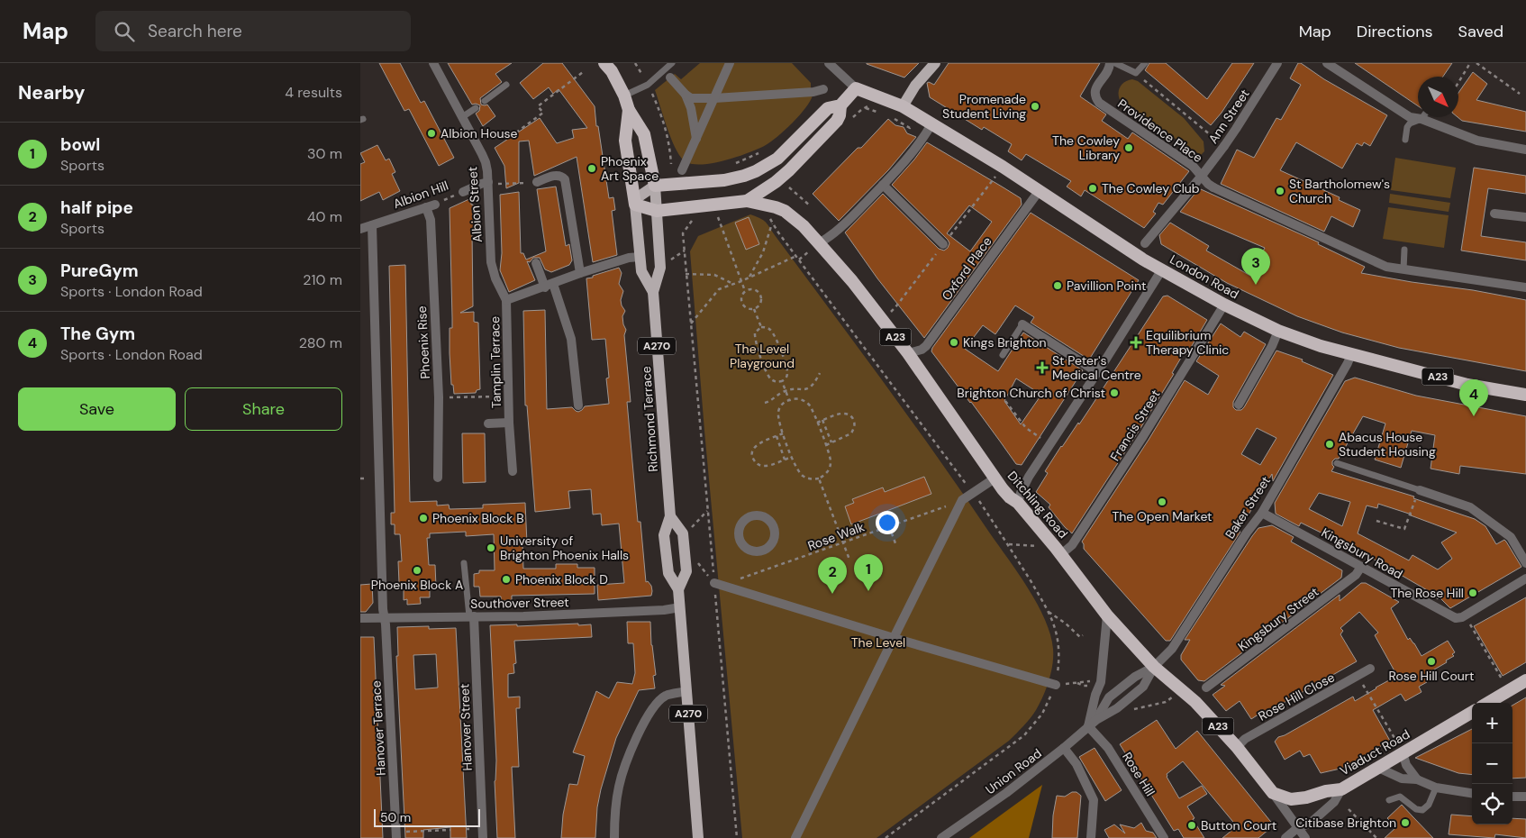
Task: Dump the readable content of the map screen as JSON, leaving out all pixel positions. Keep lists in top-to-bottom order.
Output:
{
  "streets": {
    "highway": [
      "London Road",
      "A23",
      "Ditchling Road",
      "Viaduct Road"
    ],
    "main road": ["A270", "Richmond Terrace"],
    "street": [
      "Ann Street",
      "Providence Place",
      "Albion Hill",
      "Albion Street",
      "Oxford Place",
      "Phoenix Rise",
      "Tamplin Terrace",
      "Francis Street",
      "Baker Street",
      "Kingsbury Road",
      "Southover Street",
      "Kingsbury Street",
      "Rose Hill Close",
      "Hanover Street",
      "Hanover Terrace",
      "Union Road",
      "Rose Hill"
    ],
    "path": ["Rose Walk"]
  },
  "crossings": [
    ["Ann Street", "Providence Place"],
    ["Albion Hill", "Albion Street"],
    ["Albion Hill", "Phoenix Rise"],
    ["Albion Hill", "Hanover Terrace"],
    ["Albion Street", "Tamplin Terrace"],
    ["Oxford Place", "London Road"],
    ["Oxford Place", "Ditchling Road"],
    ["London Road", "A23"],
    ["London Road", "Francis Street"],
    ["London Road", "Baker Street"],
    ["A23", "A270"],
    ["A23", "Richmond Terrace"],
    ["A23", "Ditchling Road"],
    ["A270", "Richmond Terrace"],
    ["Richmond Terrace", "Southover Street"],
    ["Francis Street", "Ditchling Road"],
    ["Ditchling Road", "Baker Street"],
    ["Ditchling Road", "Rose Hill Close"],
    ["Ditchling Road", "Viaduct Road"],
    ["Ditchling Road", "Union Road"],
    ["Baker Street", "Kingsbury Road"],
    ["Baker Street", "Union Road"],
    ["Kingsbury Road", "Kingsbury Street"],
    ["Southover Street", "Hanover Street"],
    ["Southover Street", "Hanover Terrace"],
    ["Union Road", "Rose Hill"]
  ],
  "parks": ["The Level Playground", "The Level"],
  "places": {
    "other": [
      "Promenade Student Living",
      "Albion House",
      "The Cowley Library",
      "Phoenix Art Space",
      "The Cowley Club",
      "St Bartholomew's Church",
      "Pavillion Point",
      "Kings Brighton",
      "Brighton Church of Christ",
      "Abacus House Student Housing",
      "The Open Market",
      "Phoenix Block B",
      "University of Brighton Phoenix Halls",
      "Phoenix Block A",
      "Phoenix Block D",
      "The Rose Hill",
      "Rose Hill Court",
      "Citibase Brighton",
      "Button Court"
    ],
    "health": ["Equilibrium Therapy Clinic", "St Peter's Medical Centre"]
  },
  "scale_bar": "50 m",
  "north": "bottom right",
  "page": {
    "header": "Map",
    "search": "Search here",
    "nav": ["Map", "Directions", "Saved"],
    "heading": ["Nearby", "4 results"],
    "list": [
      {
        "mark": "1",
        "name": "bowl",
        "note": "Sports",
        "value": "30 m"
      },
      {
        "mark": "2",
        "name": "half pipe",
        "note": "Sports",
        "value": "40 m"
      },
      {
        "mark": "3",
        "name": "PureGym",
        "note": "Sports · London Road",
        "value": "210 m"
      },
      {
        "mark": "4",
        "name": "The Gym",
        "note": "Sports · London Road",
        "value": "280 m"
      }
    ],
    "pins": [
      "3",
      "4",
      "1",
      "2"
    ],
    "buttons": ["Save", "Share"],
    "map_buttons": ["+", "−"],
    "scale": "50 m"
  }
}
